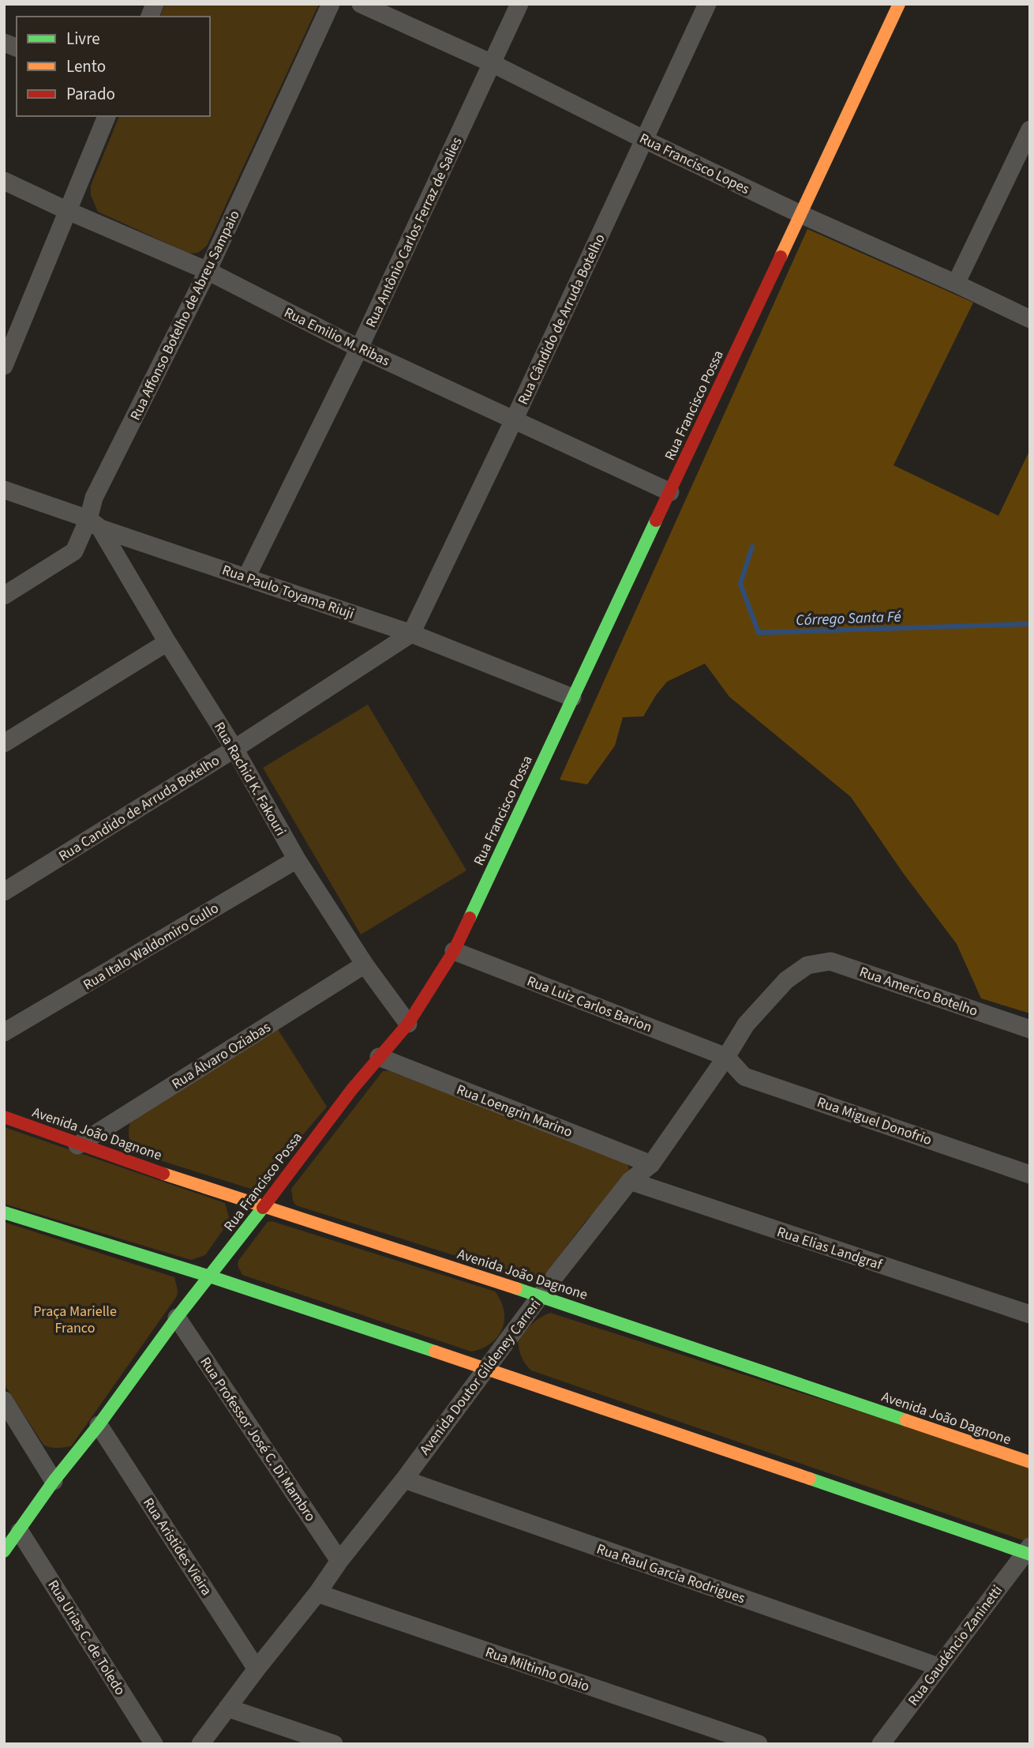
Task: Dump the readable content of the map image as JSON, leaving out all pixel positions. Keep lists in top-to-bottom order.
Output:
{
  "streets": {
    "street": [
      "Rua Francisco Lopes",
      "Rua Antônio Carlos Ferraz de Salies",
      "Rua Affonso Botelho de Abreu Sampaio",
      "Rua Cândido de Arruda Botelho",
      "Rua Emilio M. Ribas",
      "Rua Francisco Possa",
      "Rua Paulo Toyama Riuji",
      "Rua Rachid K. Fakouri",
      "Rua Candido de Arruda Botelho",
      "Rua Italo Waldomiro Gullo",
      "Rua Americo Botelho",
      "Rua Luiz Carlos Barion",
      "Rua Álvaro Oziabas",
      "Rua Loengrin Marino",
      "Rua Miguel Donofrio",
      "Avenida João Dagnone",
      "Rua Elias Landgraf",
      "Avenida Doutor Gildeney Carreri",
      "Rua Professor José C. Di Mambro",
      "Rua Aristides Vieira",
      "Rua Raul Garcia Rodrigues",
      "Rua Urias C. de Toledo",
      "Rua Gaudéncio Zaninetti",
      "Rua Miltinho Olaio"
    ]
  },
  "crossings": [
    ["Rua Francisco Lopes", "Rua Antônio Carlos Ferraz de Salies"],
    ["Rua Francisco Lopes", "Rua Cândido de Arruda Botelho"],
    ["Rua Francisco Lopes", "Rua Francisco Possa"],
    ["Rua Antônio Carlos Ferraz de Salies", "Rua Emilio M. Ribas"],
    ["Rua Antônio Carlos Ferraz de Salies", "Rua Paulo Toyama Riuji"],
    ["Rua Affonso Botelho de Abreu Sampaio", "Rua Emilio M. Ribas"],
    ["Rua Affonso Botelho de Abreu Sampaio", "Rua Paulo Toyama Riuji"],
    ["Rua Affonso Botelho de Abreu Sampaio", "Rua Rachid K. Fakouri"],
    ["Rua Cândido de Arruda Botelho", "Rua Emilio M. Ribas"],
    ["Rua Cândido de Arruda Botelho", "Rua Paulo Toyama Riuji"],
    ["Rua Cândido de Arruda Botelho", "Rua Candido de Arruda Botelho"],
    ["Rua Emilio M. Ribas", "Rua Francisco Possa"],
    ["Rua Francisco Possa", "Rua Paulo Toyama Riuji"],
    ["Rua Francisco Possa", "Rua Rachid K. Fakouri"],
    ["Rua Francisco Possa", "Rua Luiz Carlos Barion"],
    ["Rua Francisco Possa", "Rua Loengrin Marino"],
    ["Rua Francisco Possa", "Avenida João Dagnone"],
    ["Rua Francisco Possa", "Rua Professor José C. Di Mambro"],
    ["Rua Francisco Possa", "Rua Aristides Vieira"],
    ["Rua Francisco Possa", "Rua Urias C. de Toledo"],
    ["Rua Paulo Toyama Riuji", "Rua Rachid K. Fakouri"],
    ["Rua Paulo Toyama Riuji", "Rua Candido de Arruda Botelho"],
    ["Rua Rachid K. Fakouri", "Rua Candido de Arruda Botelho"],
    ["Rua Rachid K. Fakouri", "Rua Italo Waldomiro Gullo"],
    ["Rua Rachid K. Fakouri", "Rua Álvaro Oziabas"],
    ["Rua Americo Botelho", "Avenida Doutor Gildeney Carreri"],
    ["Rua Luiz Carlos Barion", "Rua Miguel Donofrio"],
    ["Rua Luiz Carlos Barion", "Avenida Doutor Gildeney Carreri"],
    ["Rua Álvaro Oziabas", "Avenida João Dagnone"],
    ["Rua Loengrin Marino", "Avenida Doutor Gildeney Carreri"],
    ["Rua Miguel Donofrio", "Avenida Doutor Gildeney Carreri"],
    ["Avenida João Dagnone", "Avenida Doutor Gildeney Carreri"],
    ["Rua Elias Landgraf", "Avenida Doutor Gildeney Carreri"],
    ["Avenida Doutor Gildeney Carreri", "Rua Professor José C. Di Mambro"],
    ["Avenida Doutor Gildeney Carreri", "Rua Aristides Vieira"],
    ["Avenida Doutor Gildeney Carreri", "Rua Raul Garcia Rodrigues"],
    ["Avenida Doutor Gildeney Carreri", "Rua Miltinho Olaio"],
    ["Rua Raul Garcia Rodrigues", "Rua Gaudéncio Zaninetti"]
  ],
  "water": ["Córrego Santa Fé"],
  "parks": ["Praça Marielle Franco"],
  "legend": ["Livre", "Lento", "Parado"]
}
